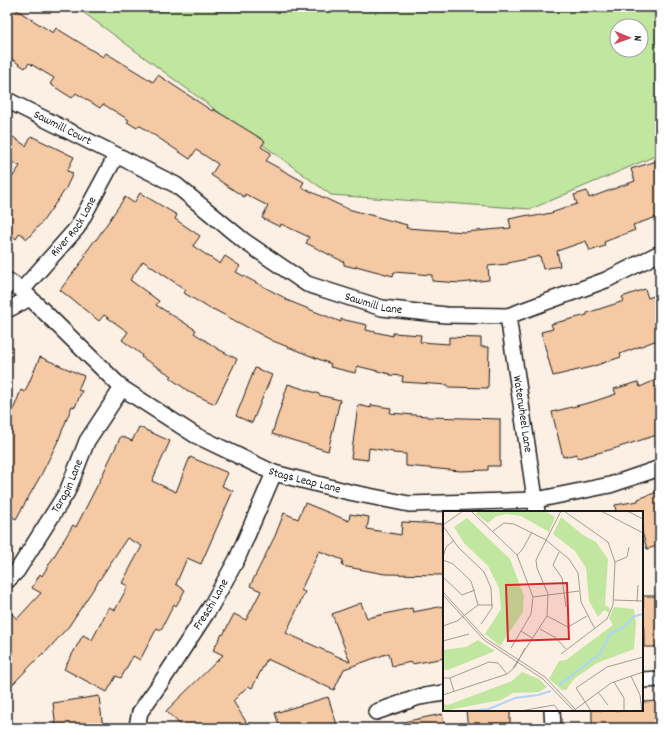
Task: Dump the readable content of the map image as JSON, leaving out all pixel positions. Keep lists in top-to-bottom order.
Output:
{
  "streets": {
    "street": [
      "Sawmill Court",
      "River Rock Lane",
      "Sawmill Lane",
      "Waterwheel Lane",
      "Stags Leap Lane",
      "Tarapin Lane",
      "Freschi Lane"
    ]
  },
  "crossings": [
    ["Sawmill Court", "River Rock Lane"],
    ["Sawmill Court", "Sawmill Lane"],
    ["River Rock Lane", "Sawmill Lane"],
    ["River Rock Lane", "Stags Leap Lane"],
    ["Sawmill Lane", "Waterwheel Lane"],
    ["Waterwheel Lane", "Stags Leap Lane"],
    ["Stags Leap Lane", "Tarapin Lane"],
    ["Stags Leap Lane", "Freschi Lane"]
  ],
  "north": "right"
}
